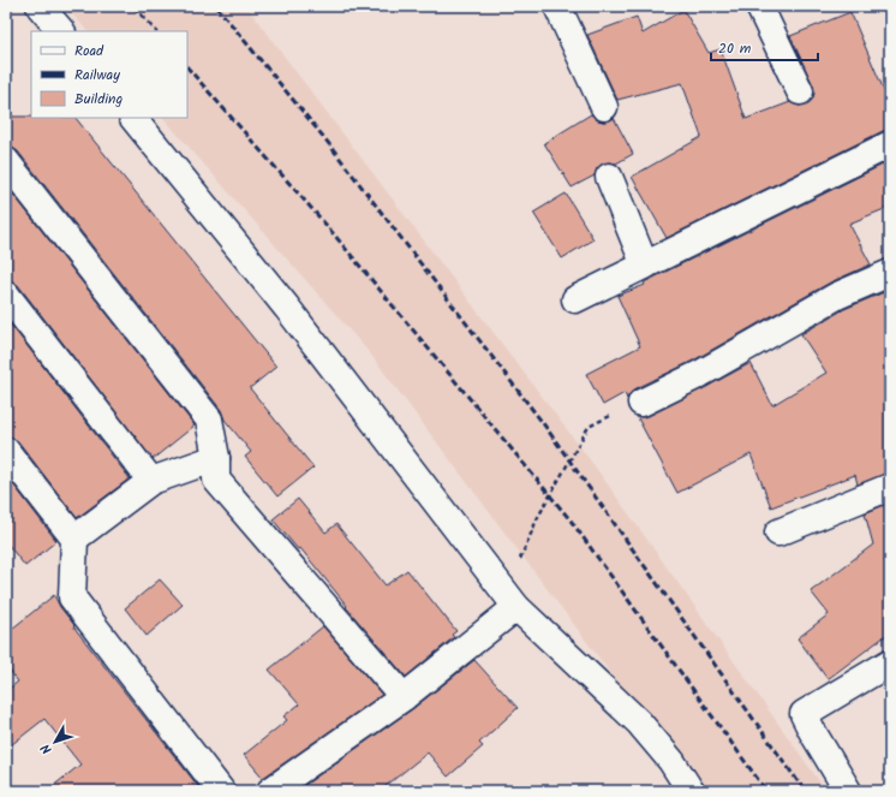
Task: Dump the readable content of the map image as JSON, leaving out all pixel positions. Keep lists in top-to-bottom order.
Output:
{
  "legend": ["Road", "Railway", "Building"],
  "scale_bar": "20 m",
  "north": "bottom left"
}
